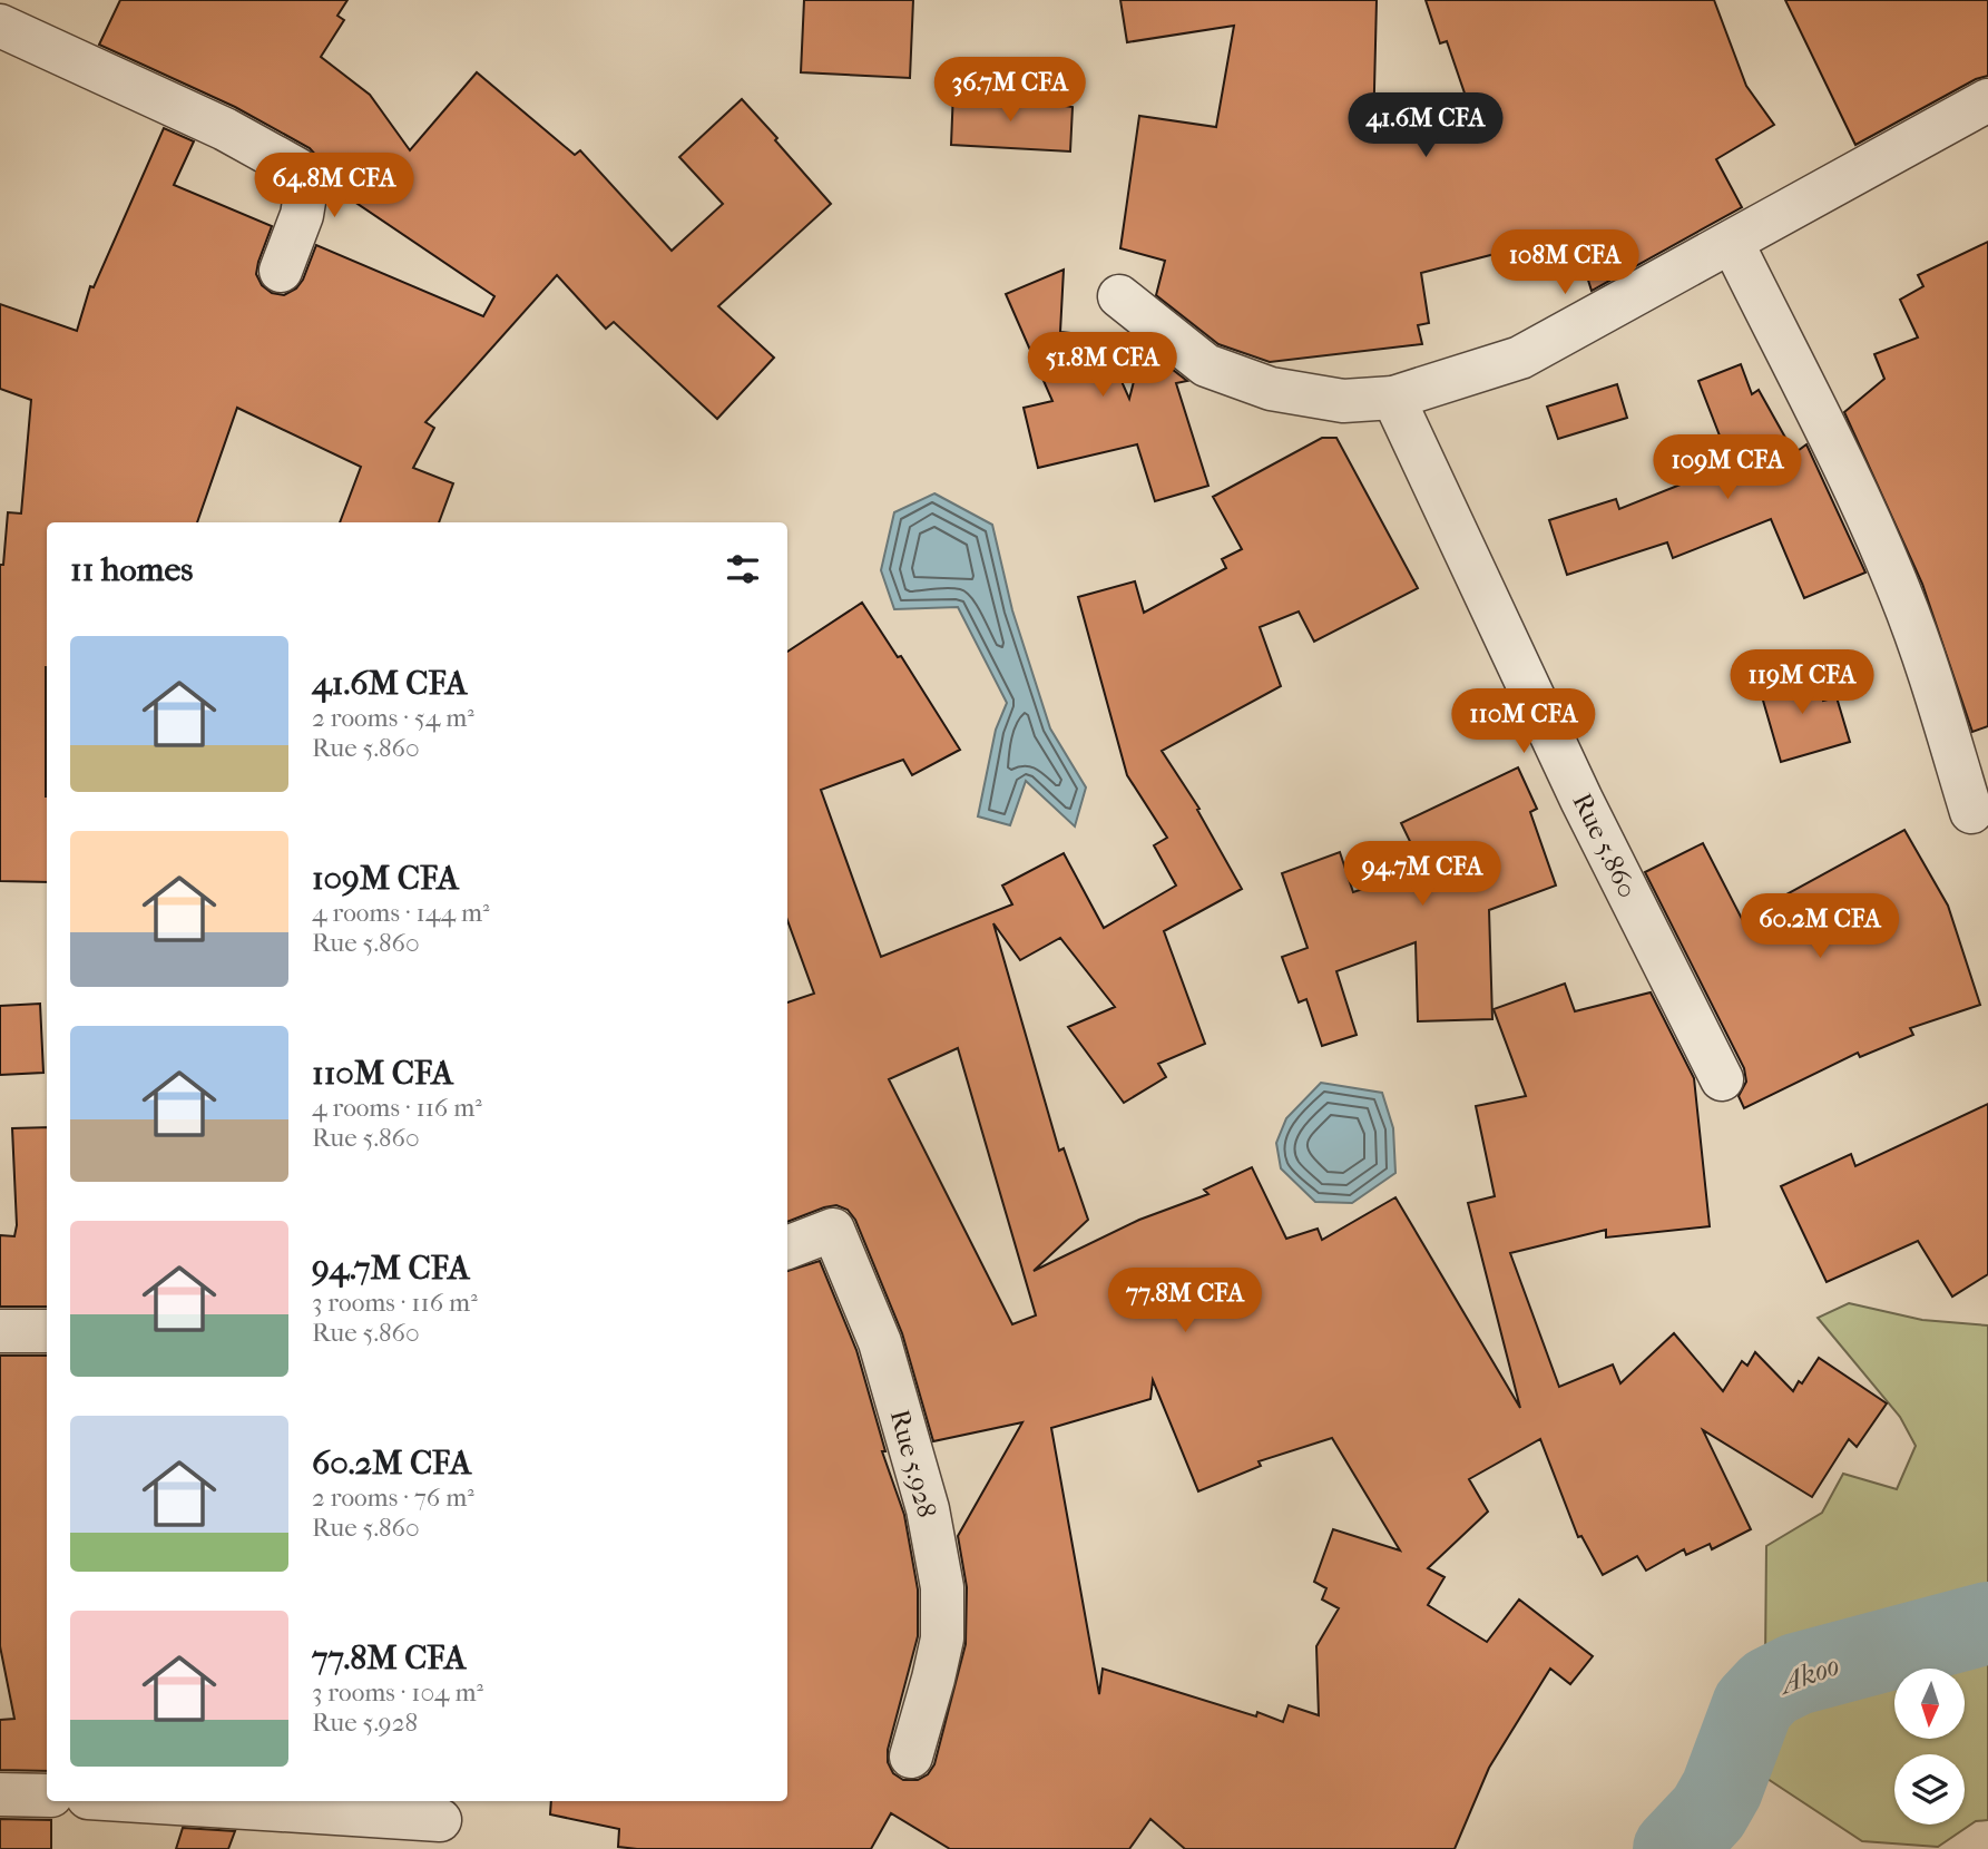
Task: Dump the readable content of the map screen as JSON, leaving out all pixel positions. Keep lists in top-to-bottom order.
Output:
{
  "streets": {
    "street": ["Rue 5.860", "Rue 5.928"]
  },
  "water": ["Akoo"],
  "north": "bottom",
  "page": {
    "price": [
      "36.7M CFA",
      "41.6M CFA",
      "64.8M CFA",
      "108M CFA",
      "51.8M CFA",
      "109M CFA",
      "119M CFA",
      "110M CFA",
      "94.7M CFA",
      "60.2M CFA",
      "77.8M CFA"
    ],
    "heading": "11 homes",
    "list": [
      {
        "name": "41.6M CFA",
        "note": "2 rooms · 54 m² · Rue 5.860"
      },
      {
        "name": "109M CFA",
        "note": "4 rooms · 144 m² · Rue 5.860"
      },
      {
        "name": "110M CFA",
        "note": "4 rooms · 116 m² · Rue 5.860"
      },
      {
        "name": "94.7M CFA",
        "note": "3 rooms · 116 m² · Rue 5.860"
      },
      {
        "name": "60.2M CFA",
        "note": "2 rooms · 76 m² · Rue 5.860"
      },
      {
        "name": "77.8M CFA",
        "note": "3 rooms · 104 m² · Rue 5.928"
      }
    ]
  }
}
